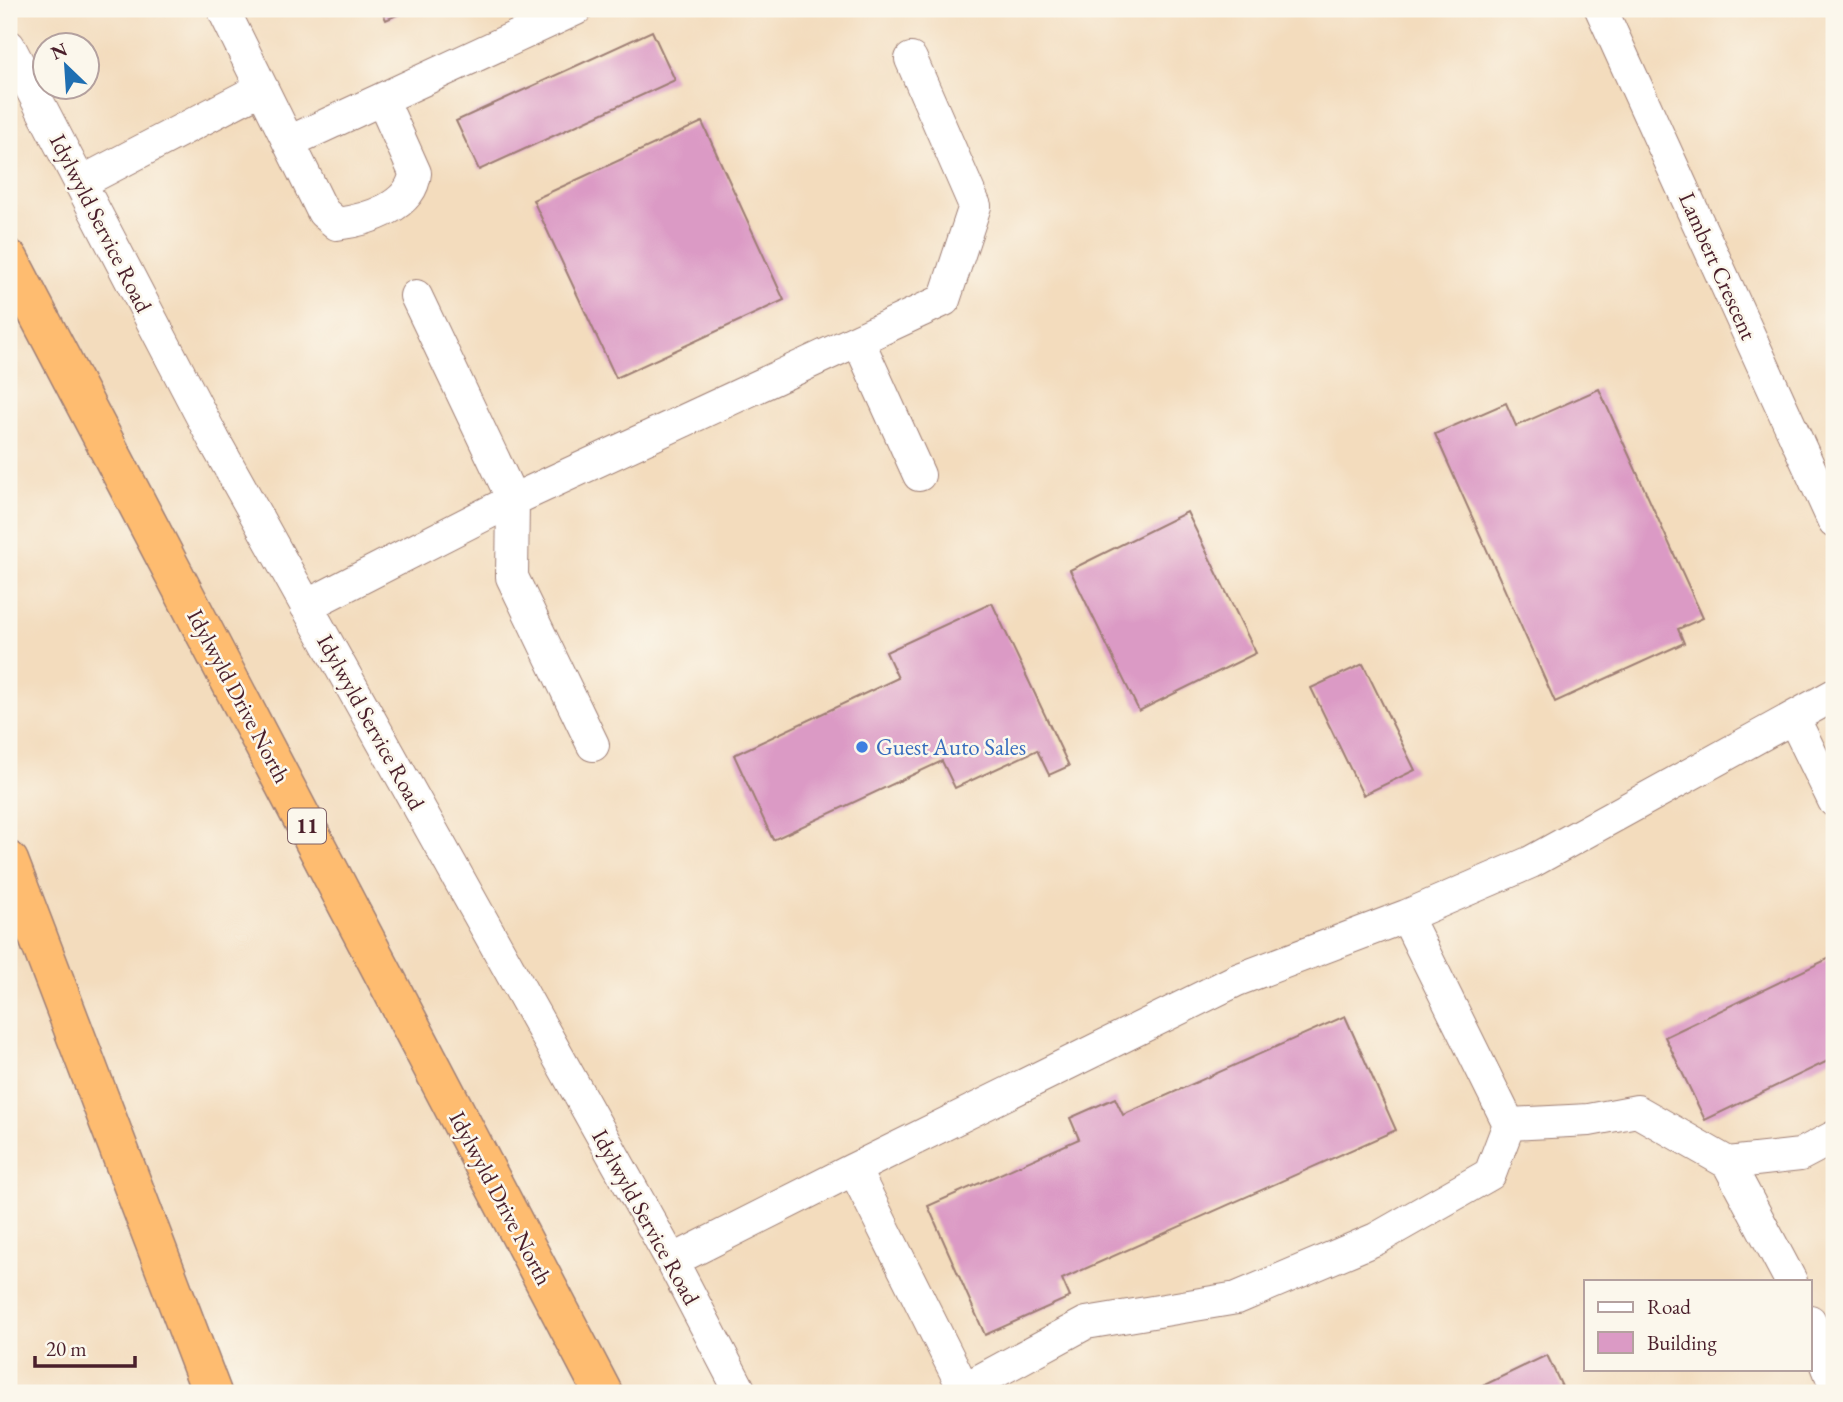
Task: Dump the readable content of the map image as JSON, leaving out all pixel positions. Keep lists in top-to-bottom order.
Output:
{
  "streets": {
    "highway": ["Idylwyld Drive North", "11"],
    "street": ["Idylwyld Service Road", "Lambert Crescent"]
  },
  "places": ["Guest Auto Sales"],
  "legend": ["Road", "Building"],
  "scale_bar": "20 m",
  "north": "top left"
}
